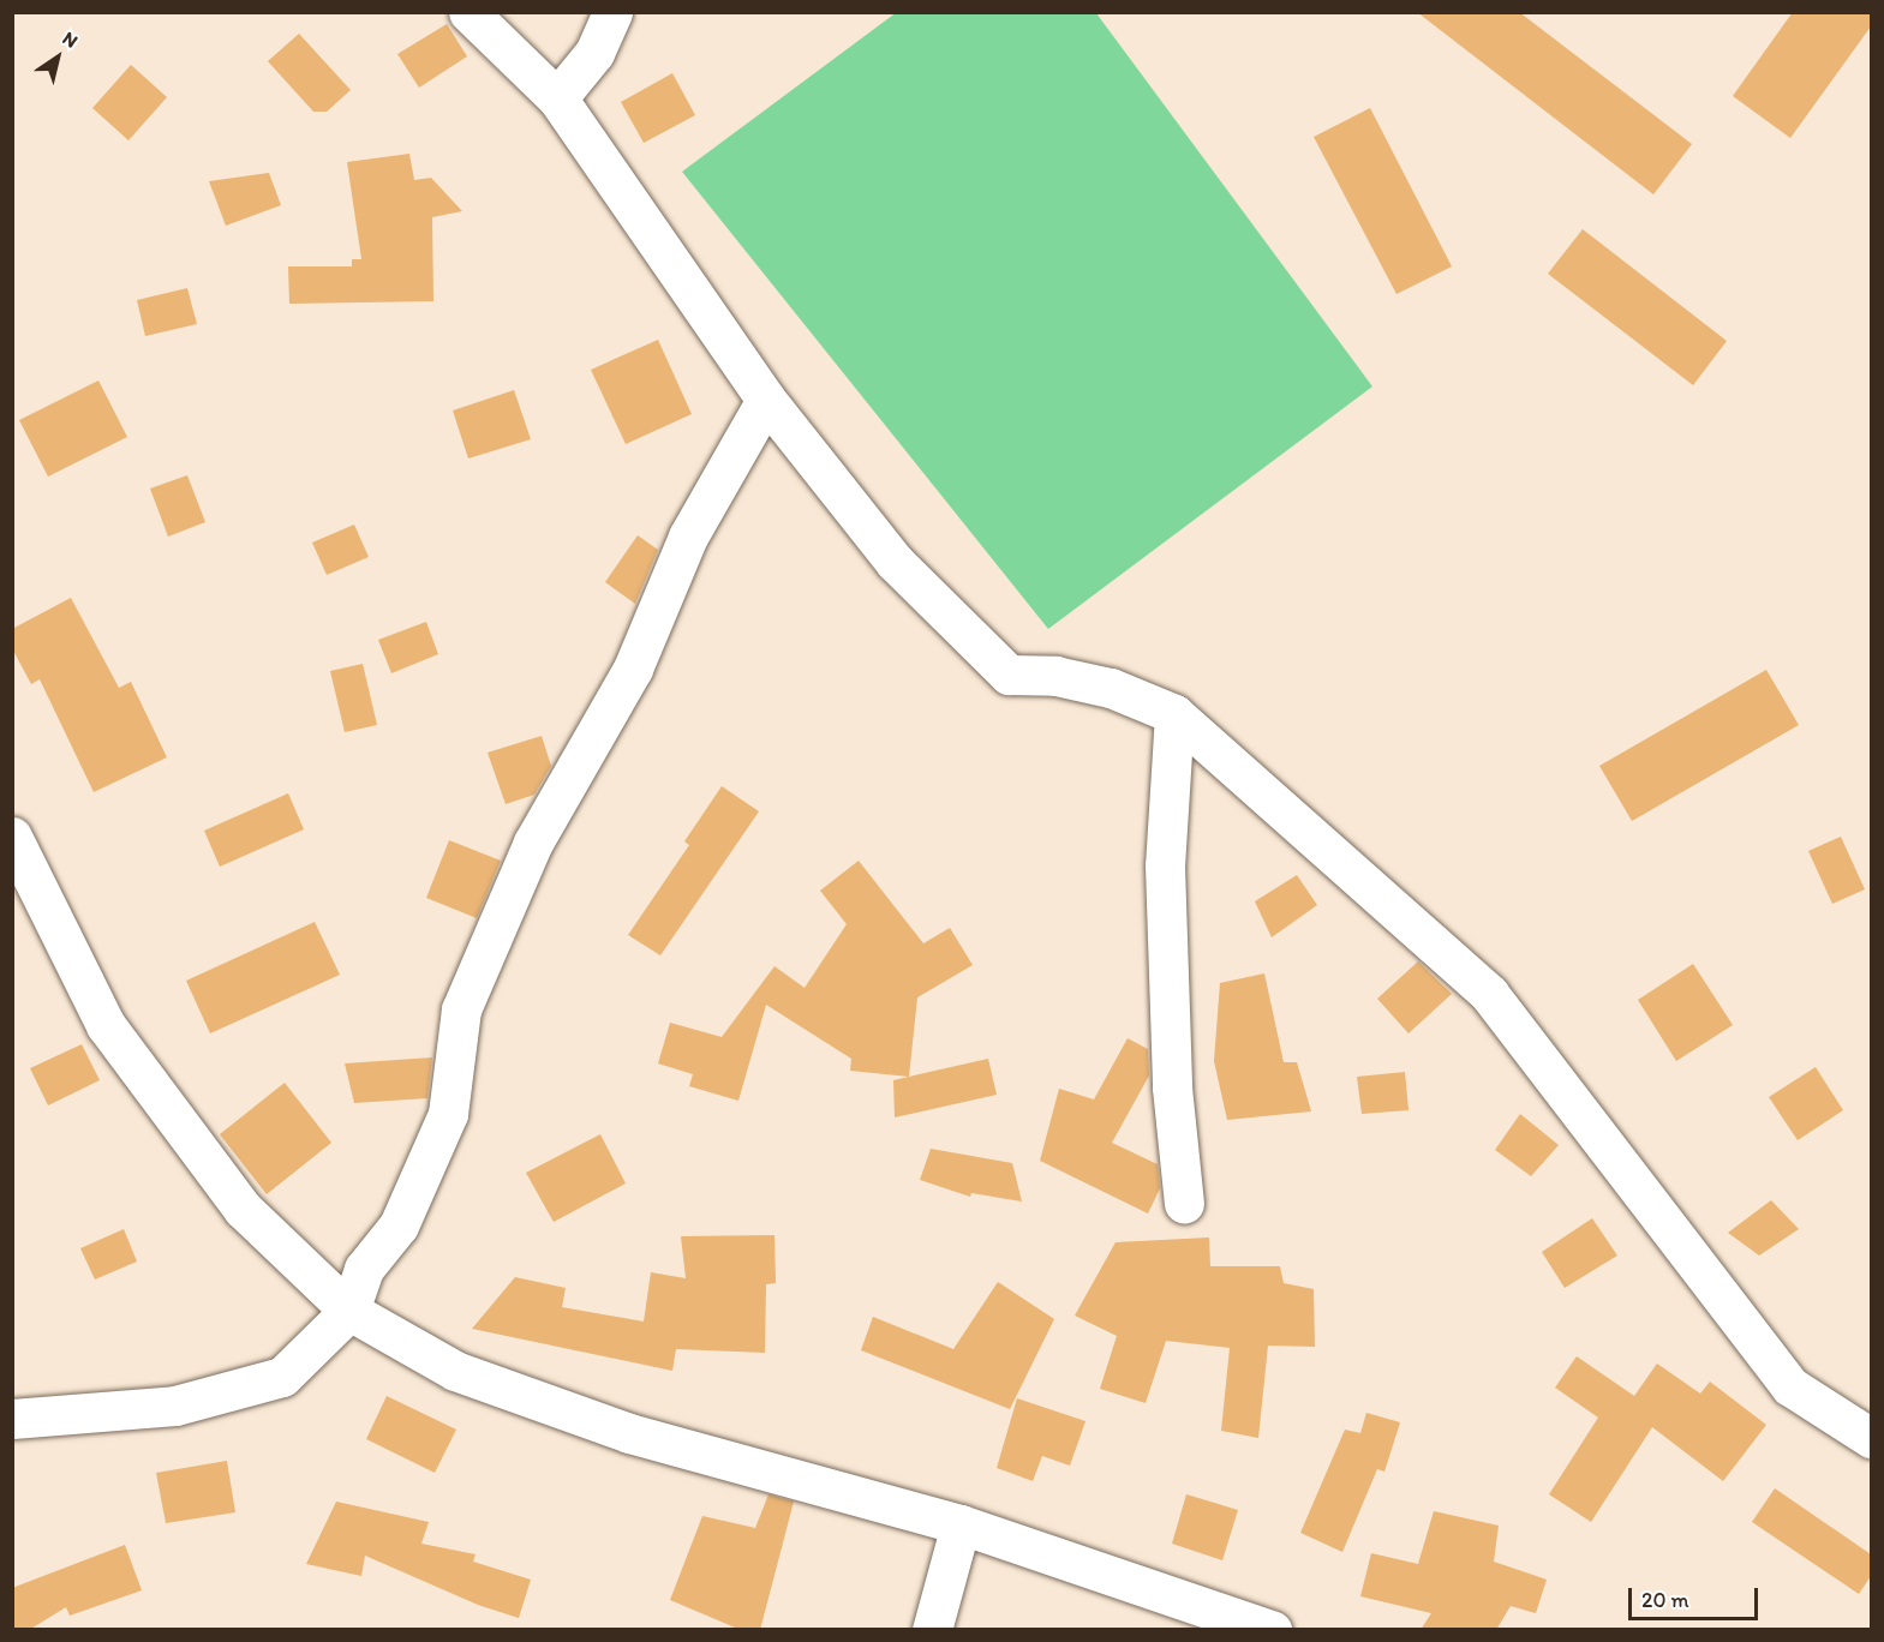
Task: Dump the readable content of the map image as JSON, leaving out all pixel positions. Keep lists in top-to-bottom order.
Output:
{
  "scale_bar": "20 m",
  "north": "top right"
}
